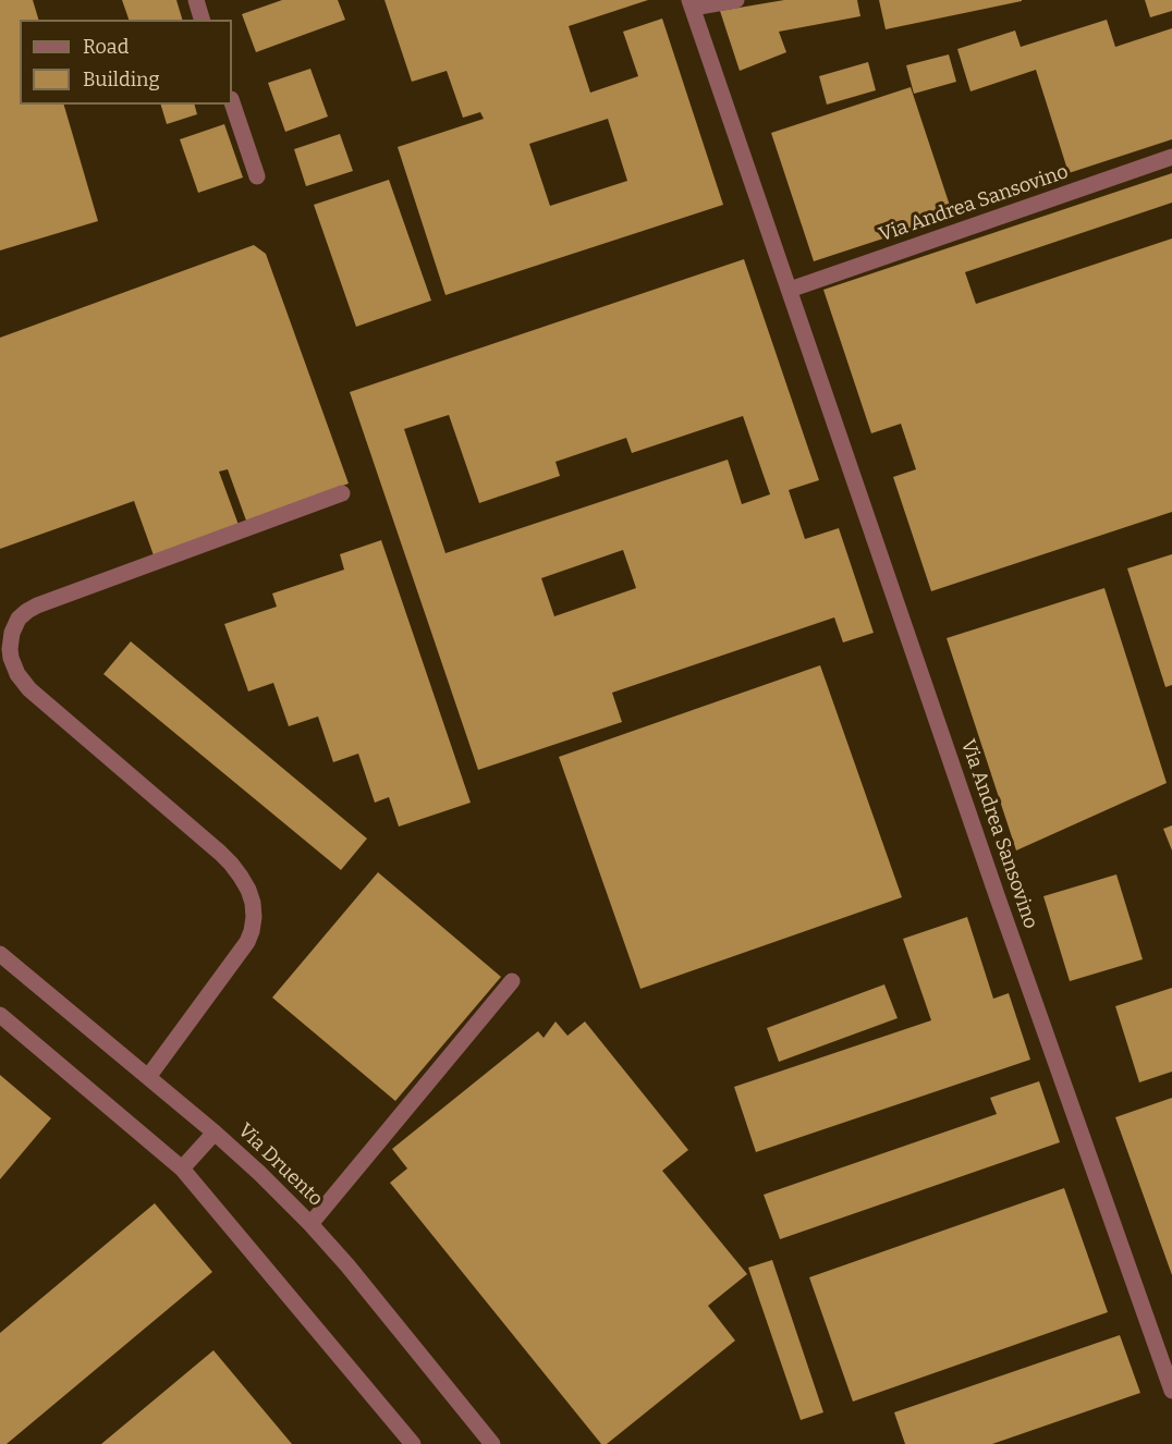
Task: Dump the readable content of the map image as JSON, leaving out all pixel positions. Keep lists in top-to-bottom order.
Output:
{
  "streets": {
    "street": ["Via Andrea Sansovino", "Via Druento"]
  },
  "legend": ["Road", "Building"]
}
